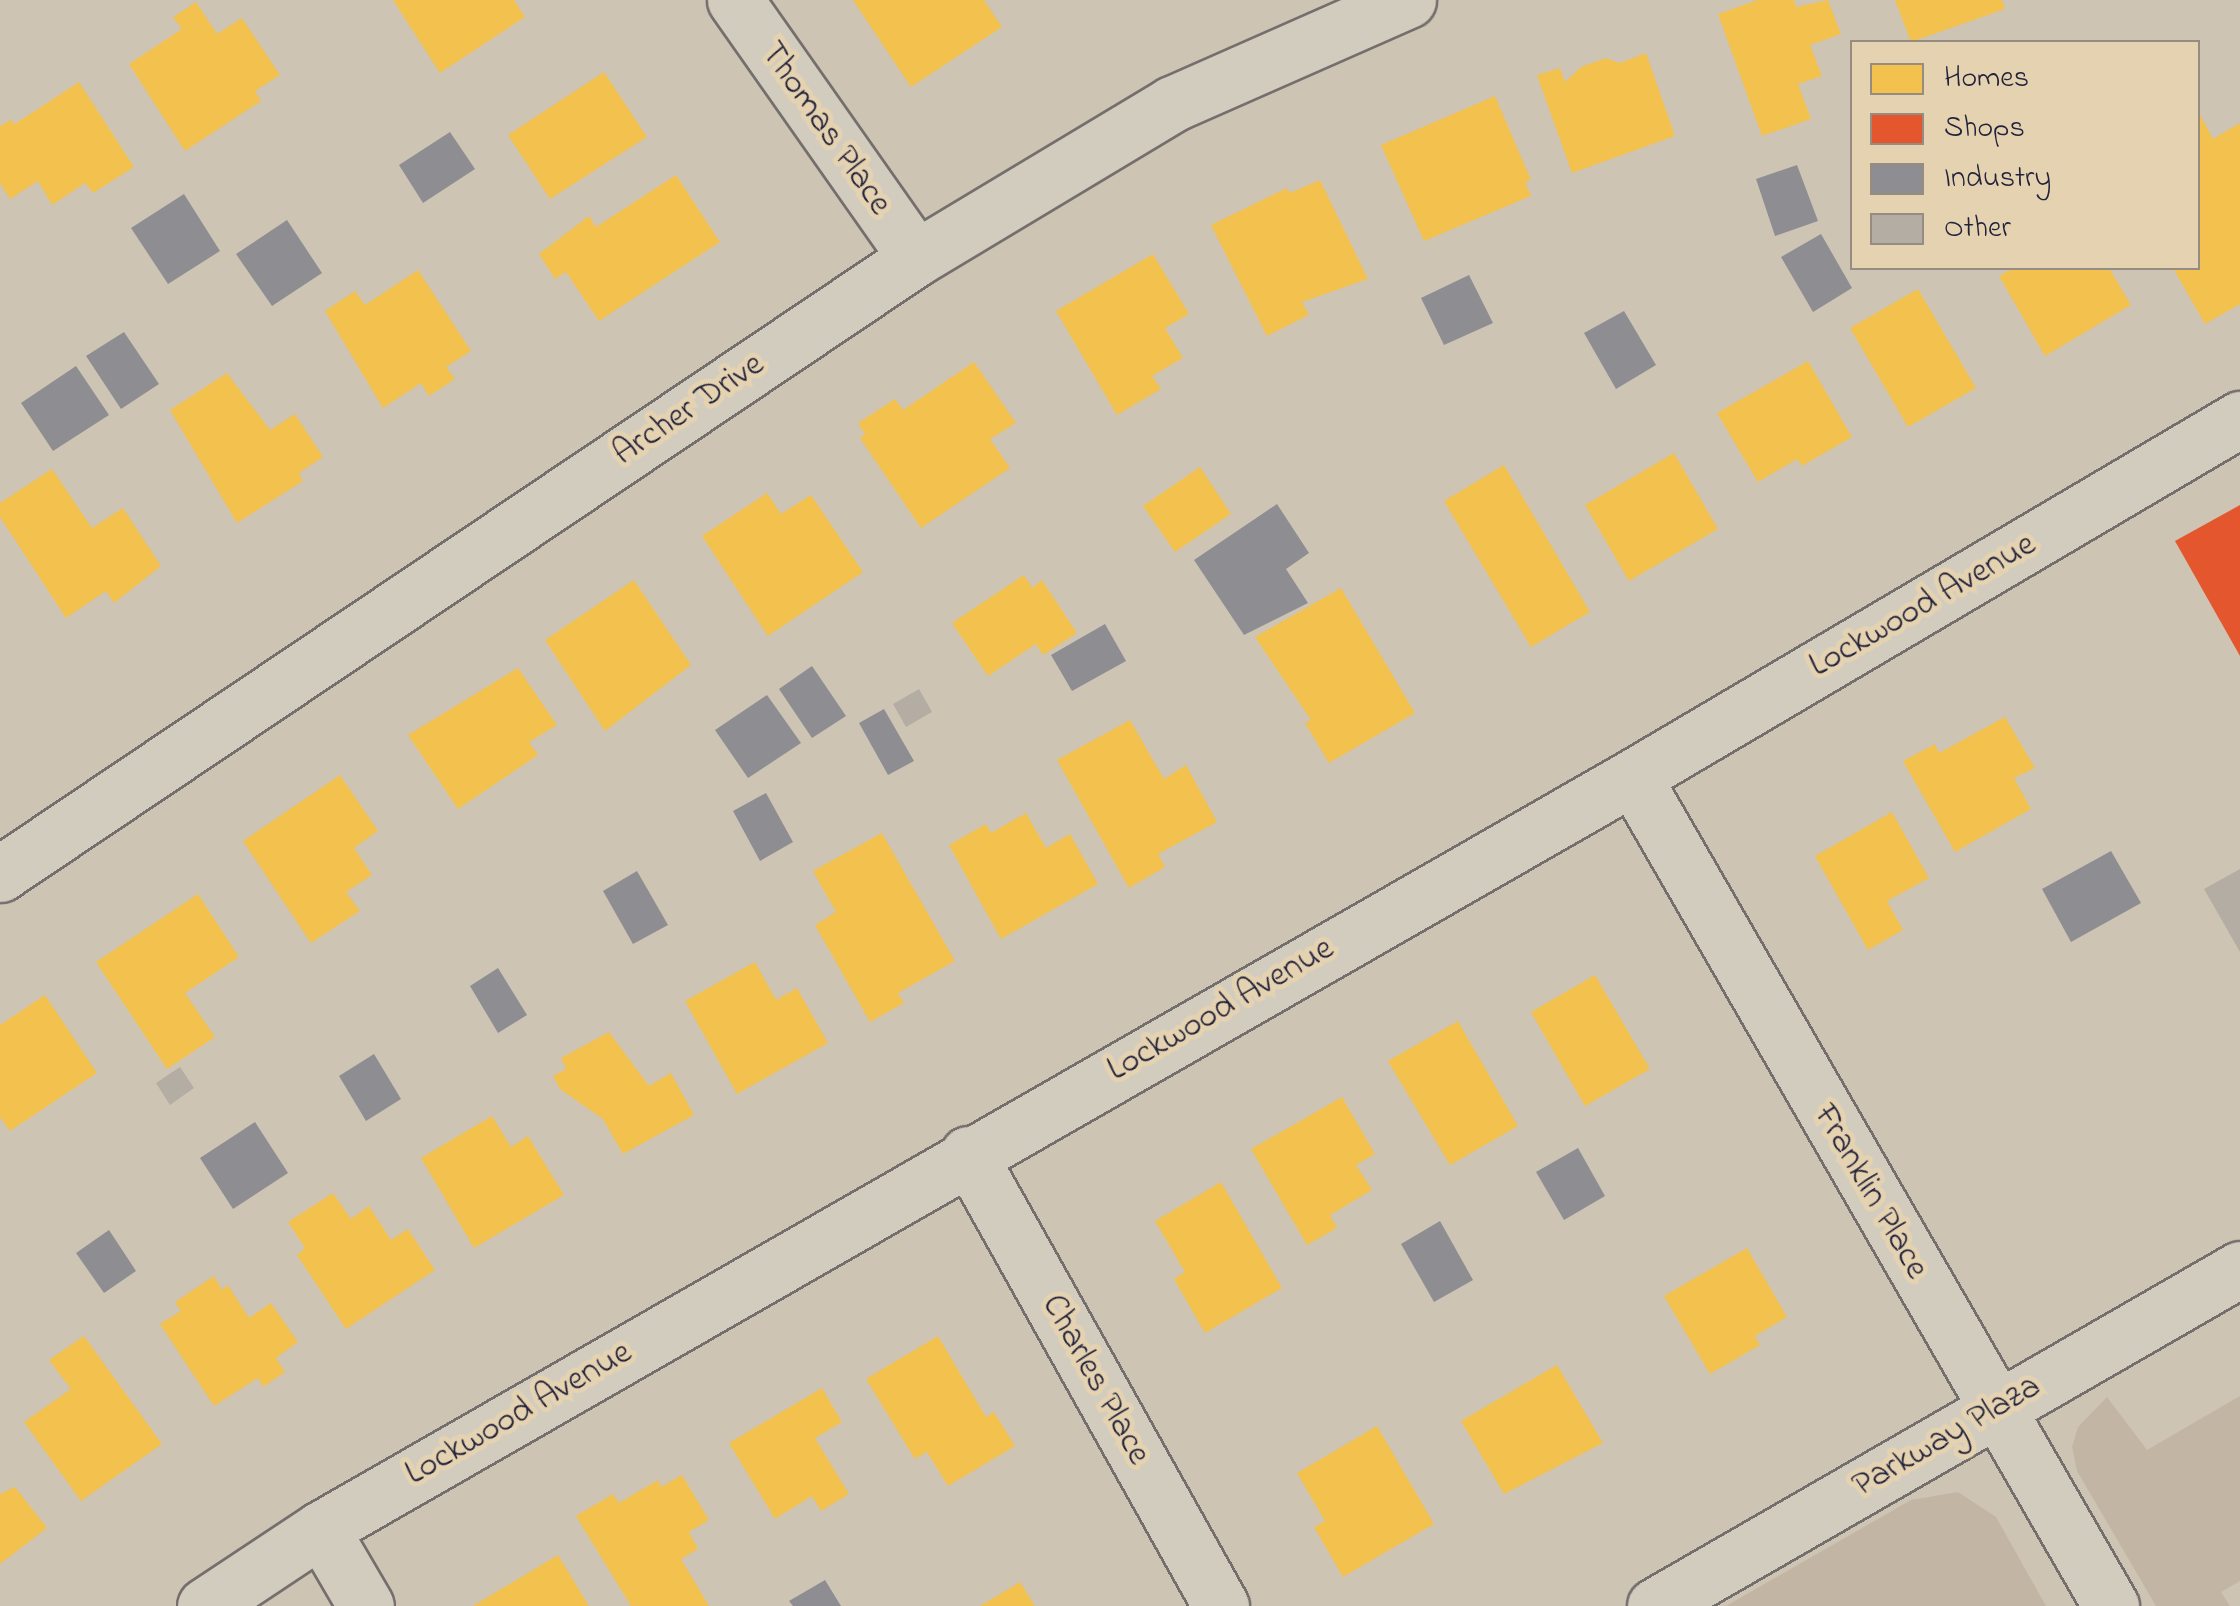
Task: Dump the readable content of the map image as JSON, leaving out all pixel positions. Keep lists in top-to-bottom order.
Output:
{
  "streets": {
    "street": [
      "Thomas Place",
      "Archer Drive",
      "Lockwood Avenue",
      "Franklin Place",
      "Charles Place",
      "Parkway Plaza"
    ]
  },
  "crossings": [
    ["Thomas Place", "Archer Drive"],
    ["Lockwood Avenue", "Franklin Place"],
    ["Lockwood Avenue", "Charles Place"],
    ["Franklin Place", "Parkway Plaza"]
  ],
  "legend": [
    "Homes",
    "Shops",
    "Industry",
    "Other"
  ]
}
